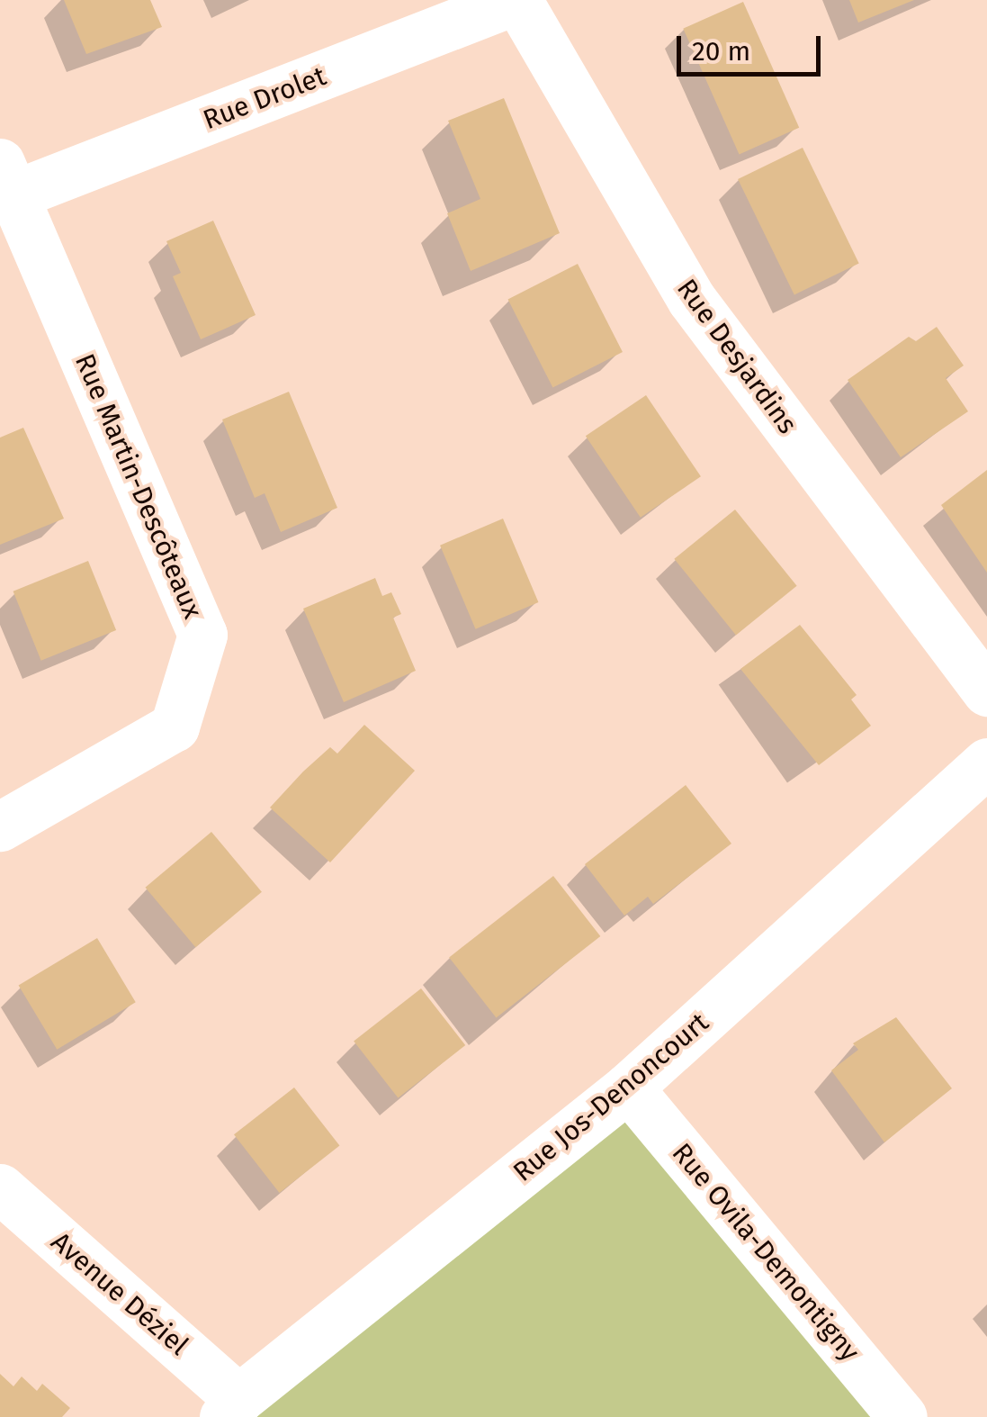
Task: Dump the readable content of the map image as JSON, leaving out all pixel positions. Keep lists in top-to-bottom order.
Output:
{
  "streets": {
    "street": [
      "Rue Drolet",
      "Rue Desjardins",
      "Rue Martin-Descôteaux",
      "Rue Jos-Denoncourt",
      "Rue Ovila-Demontigny",
      "Avenue Déziel"
    ]
  },
  "crossings": [
    ["Rue Drolet", "Rue Desjardins"],
    ["Rue Drolet", "Rue Martin-Descôteaux"],
    ["Rue Jos-Denoncourt", "Rue Ovila-Demontigny"],
    ["Rue Jos-Denoncourt", "Avenue Déziel"]
  ],
  "scale_bar": "20 m"
}
